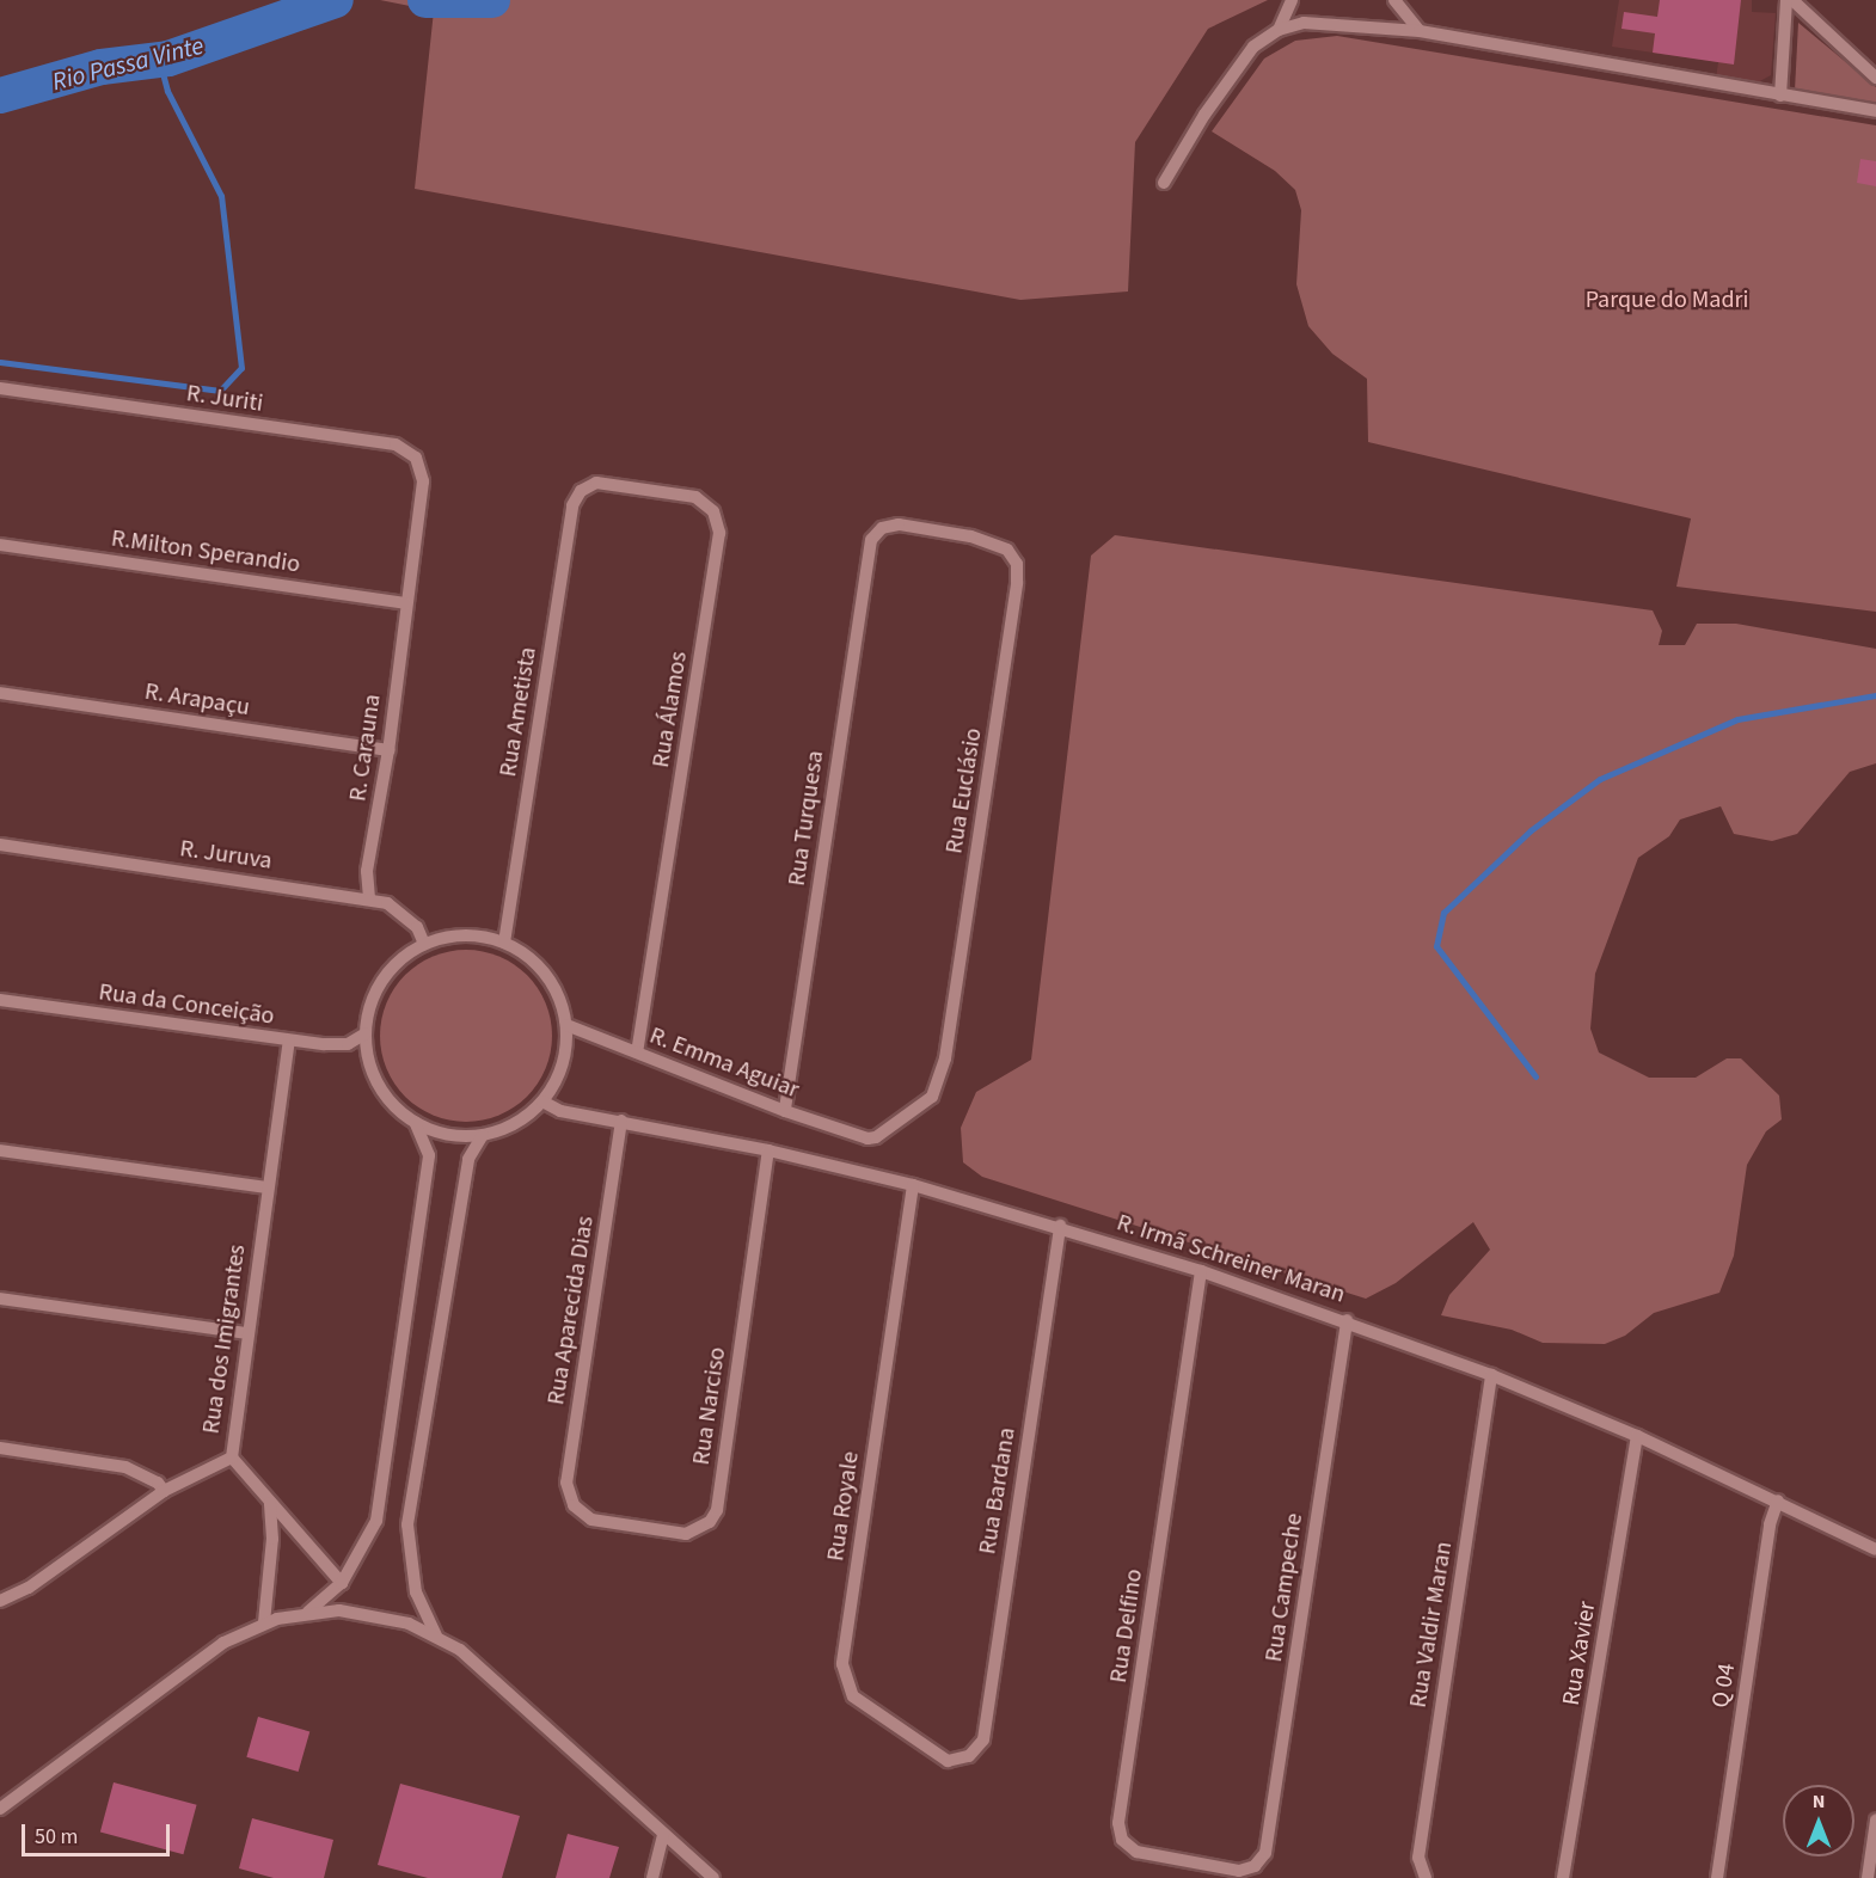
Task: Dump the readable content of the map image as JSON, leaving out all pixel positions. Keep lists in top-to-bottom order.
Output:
{
  "streets": {
    "street": [
      "R. Juriti",
      "R.Milton Sperandio",
      "R. Arapaçu",
      "Rua Álamos",
      "Rua Ametista",
      "R. Carauna",
      "Rua Euclásio",
      "Rua Turquesa",
      "R. Juruva",
      "Rua da Conceição",
      "R. Emma Aguiar",
      "R. Irmã Schreiner Maran",
      "Rua Aparecida Dias",
      "Rua dos Imigrantes",
      "Rua Narciso",
      "Rua Bardana",
      "Rua Royale",
      "Rua Campeche",
      "Rua Valdir Maran",
      "Rua Delfino",
      "Rua Xavier",
      "Q 04"
    ]
  },
  "crossings": [
    ["R. Juriti", "R. Carauna"],
    ["R.Milton Sperandio", "R. Carauna"],
    ["R. Arapaçu", "R. Carauna"],
    ["Rua Álamos", "Rua Ametista"],
    ["Rua Álamos", "R. Emma Aguiar"],
    ["Rua Ametista", "R. Juruva"],
    ["Rua Ametista", "Rua da Conceição"],
    ["Rua Ametista", "R. Emma Aguiar"],
    ["Rua Ametista", "R. Irmã Schreiner Maran"],
    ["R. Carauna", "R. Juruva"],
    ["Rua Euclásio", "Rua Turquesa"],
    ["Rua Euclásio", "R. Emma Aguiar"],
    ["Rua Turquesa", "R. Emma Aguiar"],
    ["R. Juruva", "Rua da Conceição"],
    ["R. Juruva", "R. Emma Aguiar"],
    ["R. Juruva", "R. Irmã Schreiner Maran"],
    ["Rua da Conceição", "R. Emma Aguiar"],
    ["Rua da Conceição", "R. Irmã Schreiner Maran"],
    ["Rua da Conceição", "Rua dos Imigrantes"],
    ["R. Emma Aguiar", "R. Irmã Schreiner Maran"],
    ["R. Irmã Schreiner Maran", "Rua Aparecida Dias"],
    ["R. Irmã Schreiner Maran", "Rua Narciso"],
    ["R. Irmã Schreiner Maran", "Rua Bardana"],
    ["R. Irmã Schreiner Maran", "Rua Royale"],
    ["R. Irmã Schreiner Maran", "Rua Campeche"],
    ["R. Irmã Schreiner Maran", "Rua Valdir Maran"],
    ["R. Irmã Schreiner Maran", "Rua Delfino"],
    ["R. Irmã Schreiner Maran", "Rua Xavier"],
    ["R. Irmã Schreiner Maran", "Q 04"],
    ["Rua Aparecida Dias", "Rua Narciso"],
    ["Rua Bardana", "Rua Royale"],
    ["Rua Campeche", "Rua Delfino"]
  ],
  "water": ["Rio Passa Vinte"],
  "parks": ["Parque do Madri"],
  "scale_bar": "50 m",
  "north": "top"
}
